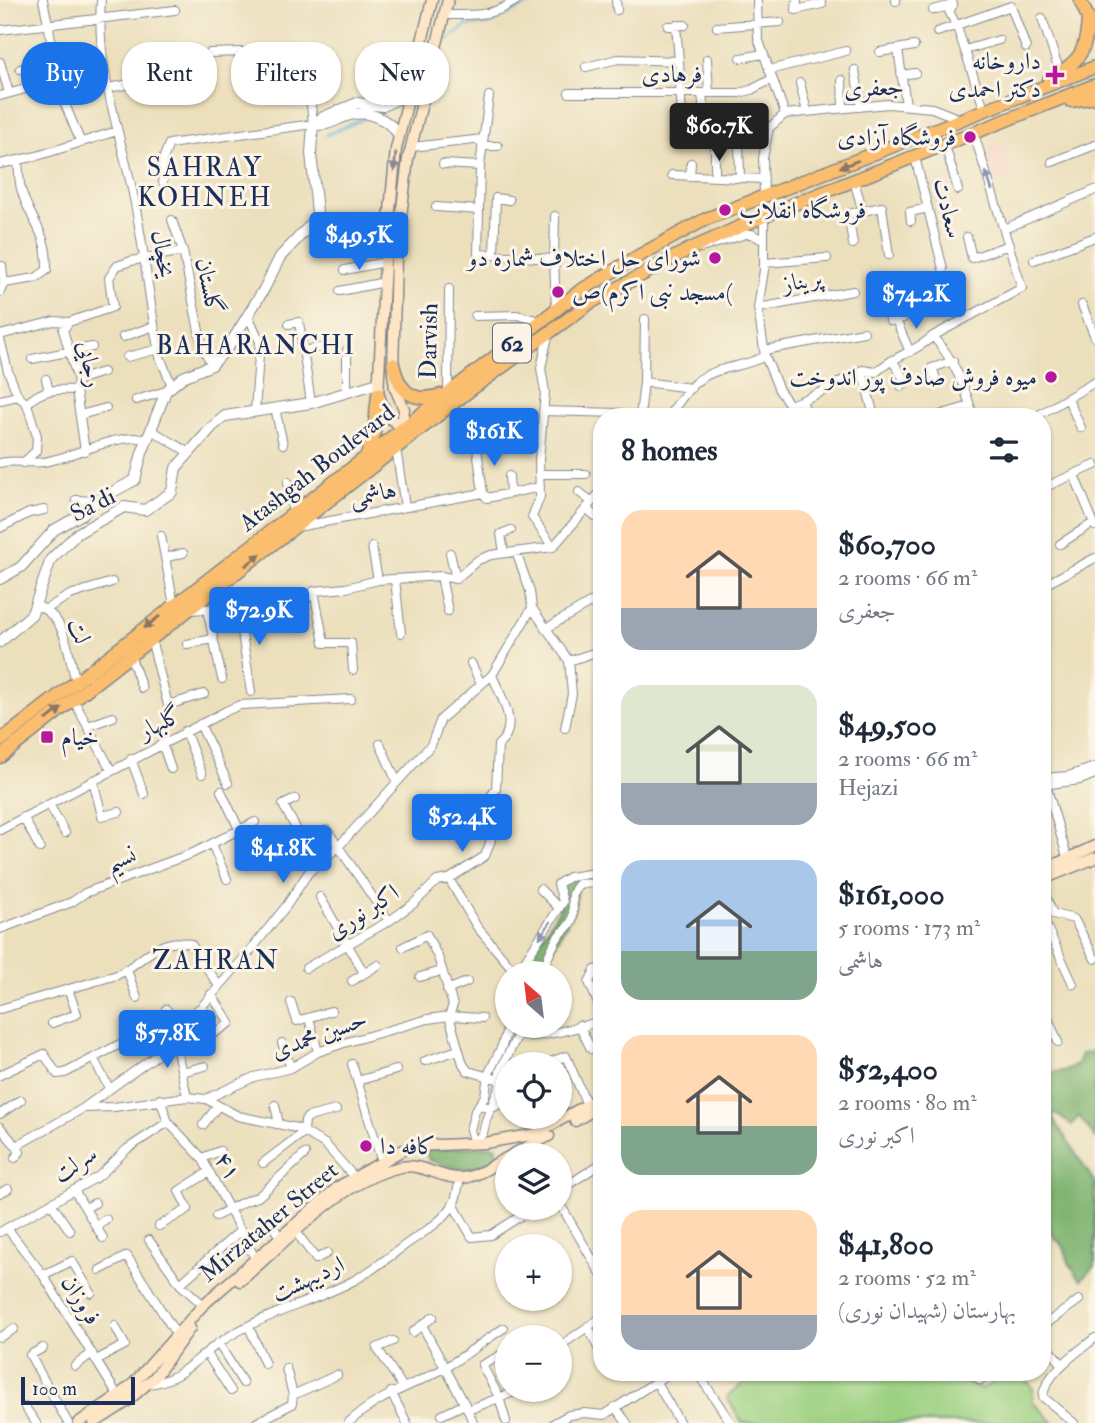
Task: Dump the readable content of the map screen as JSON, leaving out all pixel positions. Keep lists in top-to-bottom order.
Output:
{
  "streets": {
    "main road": ["62", "Atashgah Boulevard", "Mirzataher Street"],
    "street": [
      "فرهادی",
      "جعفری",
      "سعادت",
      "یخچال",
      "پریناز",
      "گلستان",
      "Darvish",
      "رجایی",
      "هاشمی",
      "Sa'di",
      "لت",
      "گلبهار",
      "نسیم",
      "اکبر نوری",
      "حسین محمدی",
      "سرلت",
      "۴۱",
      "اردیبهشت",
      "فروزان"
    ]
  },
  "crossings": [
    ["جعفری", "Atashgah Boulevard"],
    ["سعادت", "Atashgah Boulevard"],
    ["یخچال", "گلستان"],
    ["یخچال", "رجایی"],
    ["گلستان", "رجایی"],
    ["Darvish", "Atashgah Boulevard"],
    ["Atashgah Boulevard", "هاشمی"],
    ["Atashgah Boulevard", "لت"],
    ["Sa'di", "لت"],
    ["سرلت", "۴۱"],
    ["سرلت", "فروزان"],
    ["۴۱", "Mirzataher Street"],
    ["Mirzataher Street", "اردیبهشت"],
    ["Mirzataher Street", "فروزان"]
  ],
  "districts": ["SAHRAY KOHNEH", "BAHARANCHI", "ZAHRAN"],
  "places": {
    "health": ["داروخانه دکتر احمدی"],
    "other": [
      "فروشگاه آزادی",
      "فروشگاه انقلاب",
      "شورای حل اختلاف شماره دو",
      "مسجد نبی اکرم)ص(",
      "میوه فروش صادف پور اندوخت",
      "کافه دا"
    ],
    "transit": ["خیام"]
  },
  "scale_bar": "100 m",
  "north": "top left",
  "page": {
    "chip": [
      "Buy",
      "Rent",
      "Filters",
      "New"
    ],
    "price": [
      "$60.7K",
      "$49.5K",
      "$74.2K",
      "$161K",
      "$72.9K",
      "$52.4K",
      "$41.8K",
      "$57.8K"
    ],
    "heading": "8 homes",
    "list": [
      {
        "name": "$60,700",
        "note": "2 rooms · 66 m² · جعفری"
      },
      {
        "name": "$49,500",
        "note": "2 rooms · 66 m² · Hejazi"
      },
      {
        "name": "$161,000",
        "note": "5 rooms · 173 m² · هاشمی"
      },
      {
        "name": "$52,400",
        "note": "2 rooms · 80 m² · اکبر نوری"
      },
      {
        "name": "$41,800",
        "note": "2 rooms · 52 m² · بهارستان (شهیدان نوری)"
      }
    ],
    "map_buttons": ["+", "−"],
    "scale": "100 m"
  }
}
